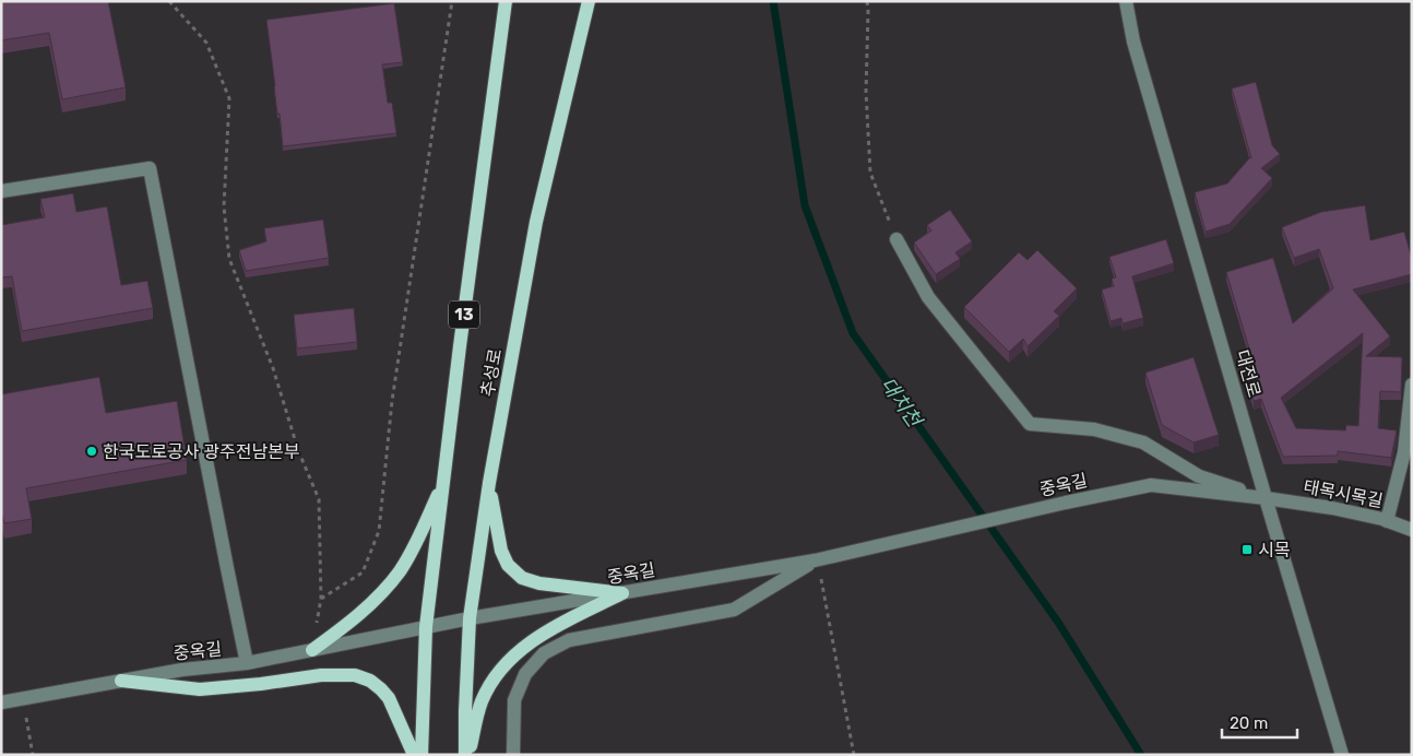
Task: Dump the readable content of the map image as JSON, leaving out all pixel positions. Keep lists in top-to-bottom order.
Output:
{
  "streets": {
    "main road": ["13", "추성로"],
    "street": ["대전로", "중옥길", "태목시목길"]
  },
  "crossings": [
    ["추성로", "중옥길"],
    ["대전로", "중옥길"],
    ["대전로", "태목시목길"],
    ["중옥길", "태목시목길"]
  ],
  "water": ["대치천"],
  "places": {
    "other": ["한국도로공사 광주전남본부"],
    "transit": ["시목"]
  },
  "scale_bar": "20 m"
}
